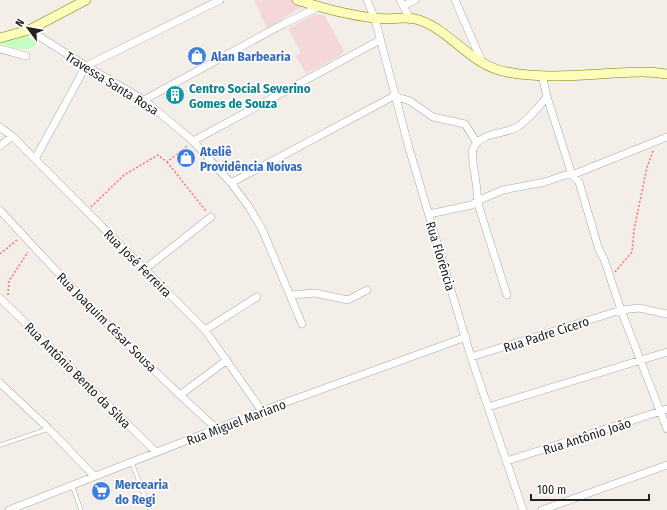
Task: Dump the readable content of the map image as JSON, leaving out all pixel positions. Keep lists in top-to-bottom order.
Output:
{
  "streets": {
    "street": [
      "Travessa Santa Rosa",
      "Rua Florência",
      "Rua José Ferreira",
      "Rua Joaquim César Sousa",
      "Rua Padre Cícero",
      "Rua Antônio Bento da Silva",
      "Rua Miguel Mariano",
      "Rua Antônio João"
    ]
  },
  "crossings": [
    ["Rua Florência", "Rua Padre Cícero"],
    ["Rua Florência", "Rua Miguel Mariano"],
    ["Rua Florência", "Rua Antônio João"],
    ["Rua José Ferreira", "Rua Miguel Mariano"],
    ["Rua Joaquim César Sousa", "Rua Miguel Mariano"],
    ["Rua Antônio Bento da Silva", "Rua Miguel Mariano"]
  ],
  "places": {
    "shop": ["Alan Barbearia", "Ateliê Providência Noivas"],
    "building": ["Centro Social Severino Gomes de Souza"],
    "supermarket": ["Mercearia do Regi"]
  },
  "scale_bar": "100 m",
  "north": "top left"
}
